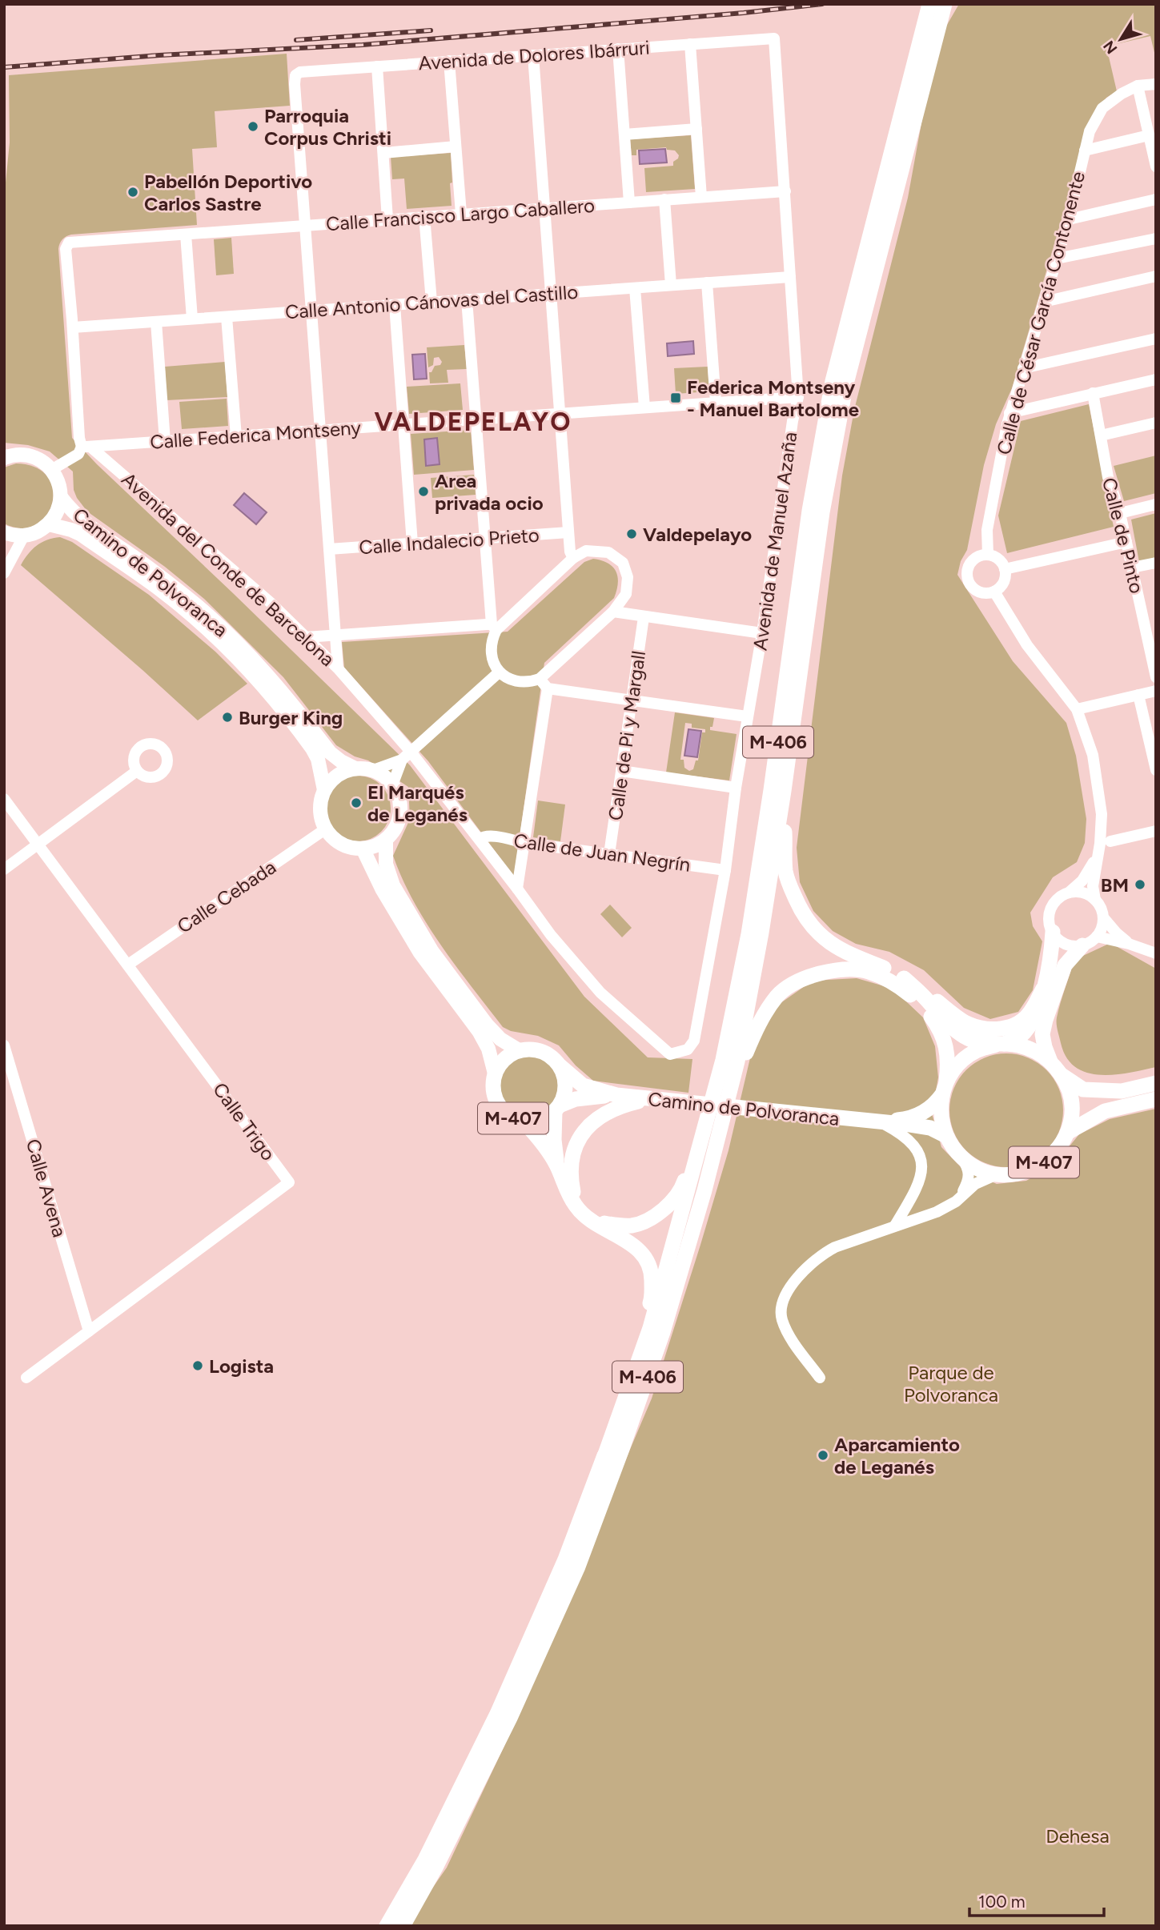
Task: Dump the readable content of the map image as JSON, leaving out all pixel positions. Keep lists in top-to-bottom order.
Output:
{
  "streets": {
    "highway": ["Camino de Polvoranca", "M-406", "M-407"],
    "street": [
      "Avenida de Dolores Ibárruri",
      "Calle Francisco Largo Caballero",
      "Calle Antonio Cánovas del Castillo",
      "Calle de César García Contonente",
      "Calle Federica Montseny",
      "Calle de Pinto",
      "Calle Indalecio Prieto",
      "Avenida de Manuel Azaña",
      "Avenida del Conde de Barcelona",
      "Calle de Pi y Margall",
      "Calle de Juan Negrín",
      "Calle Cebada",
      "Calle Trigo",
      "Calle Avena"
    ]
  },
  "crossings": [
    ["Avenida de Dolores Ibárruri", "Calle Francisco Largo Caballero"],
    ["Avenida de Dolores Ibárruri", "Avenida de Manuel Azaña"],
    ["Calle Francisco Largo Caballero", "Calle Antonio Cánovas del Castillo"],
    ["Calle Francisco Largo Caballero", "Avenida de Manuel Azaña"],
    ["Calle Antonio Cánovas del Castillo", "Avenida de Manuel Azaña"],
    ["Calle Federica Montseny", "Avenida de Manuel Azaña"],
    ["Calle Federica Montseny", "Avenida del Conde de Barcelona"],
    ["Avenida de Manuel Azaña", "Avenida del Conde de Barcelona"],
    ["Avenida de Manuel Azaña", "Calle de Juan Negrín"],
    ["Avenida del Conde de Barcelona", "Calle de Juan Negrín"],
    ["Camino de Polvoranca", "M-406"],
    ["Camino de Polvoranca", "Calle Cebada"],
    ["Camino de Polvoranca", "M-407"],
    ["Calle de Pi y Margall", "Calle de Juan Negrín"],
    ["M-406", "M-407"],
    ["Calle Cebada", "Calle Trigo"],
    ["Calle Trigo", "Calle Avena"]
  ],
  "districts": ["VALDEPELAYO"],
  "parks": ["Parque de Polvoranca", "Dehesa"],
  "places": {
    "other": [
      "Parroquia Corpus Christi",
      "Pabellón Deportivo Carlos Sastre",
      "Area privada ocio",
      "Valdepelayo",
      "Burger King",
      "El Marqués de Leganés",
      "BM",
      "Logista",
      "Aparcamiento de Leganés"
    ],
    "transit": ["Federica Montseny - Manuel Bartolome"]
  },
  "scale_bar": "100 m",
  "north": "bottom left"
}
